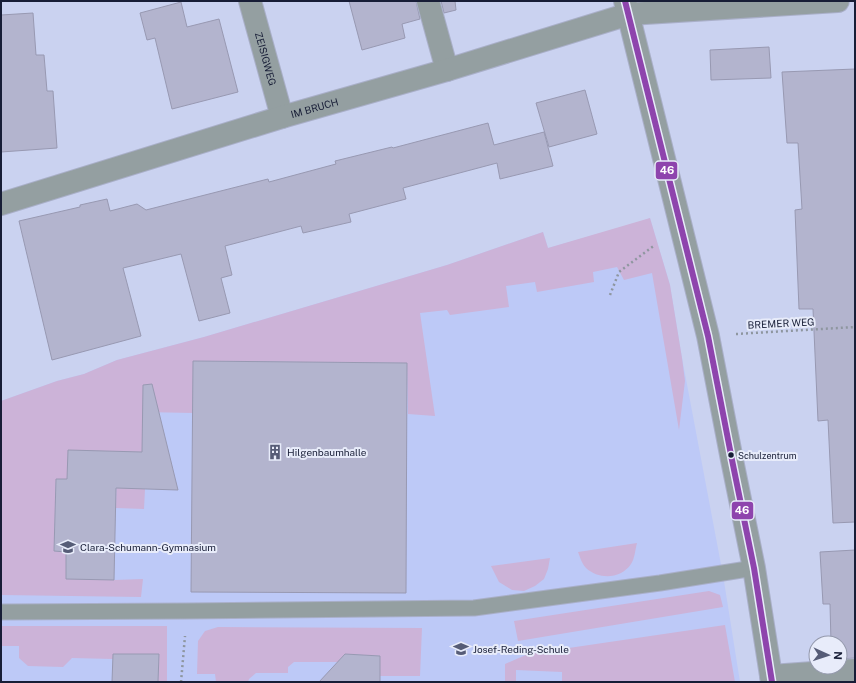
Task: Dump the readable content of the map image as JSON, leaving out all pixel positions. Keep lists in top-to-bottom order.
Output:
{
  "streets": {
    "street": ["ZEISIGWEG", "IM BRUCH"],
    "path": ["BREMER WEG"]
  },
  "crossings": [
    ["ZEISIGWEG", "IM BRUCH"]
  ],
  "places": {
    "building": ["Hilgenbaumhalle"],
    "other": ["Schulzentrum"],
    "school or university": ["Clara-Schumann-Gymnasium", "Josef-Reding-Schule"]
  },
  "lines": ["transit line 46"],
  "north": "right"
}
